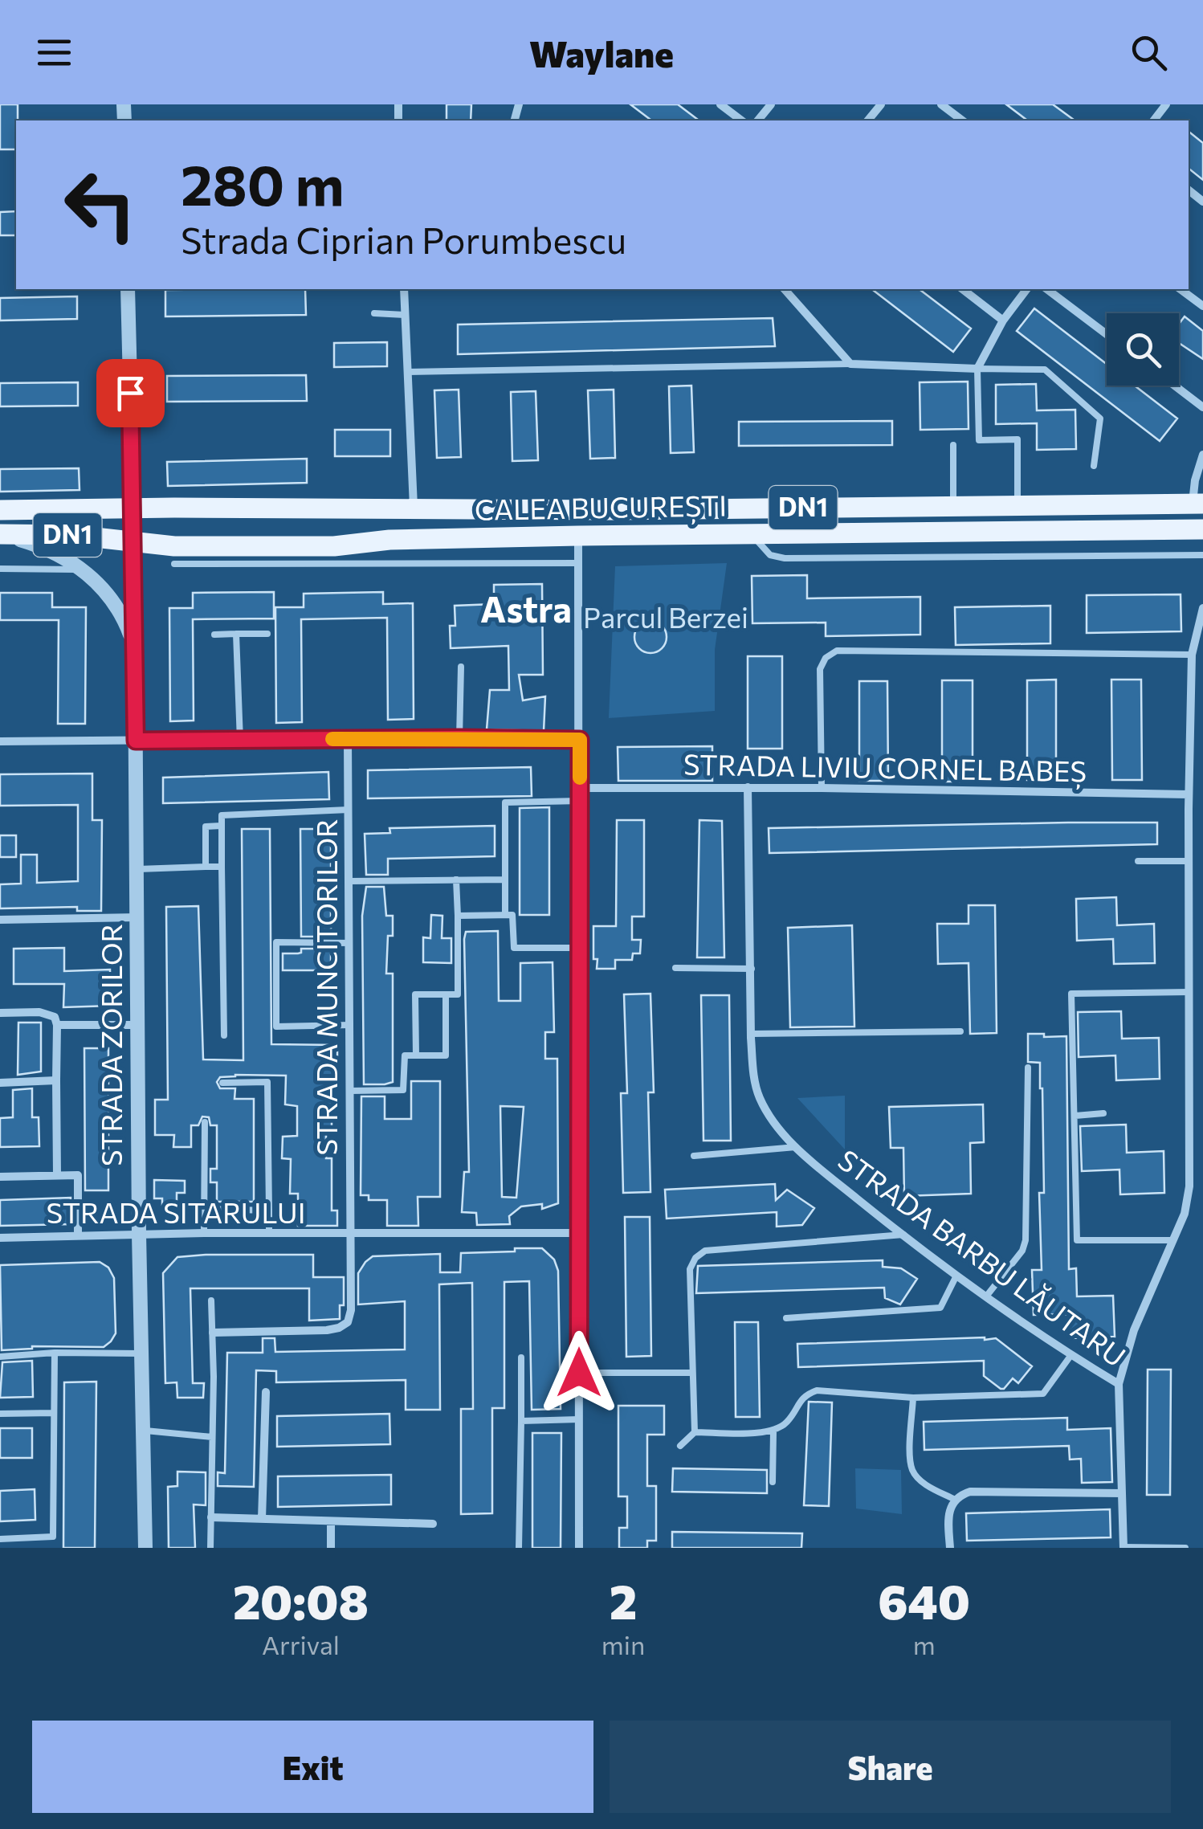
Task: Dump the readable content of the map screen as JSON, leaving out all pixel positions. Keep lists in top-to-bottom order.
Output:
{
  "streets": {
    "main road": ["DN1", "CALEA BUCUREȘTI"],
    "street": [
      "STRADA LIVIU CORNEL BABEȘ",
      "STRADA MUNCITORILOR",
      "STRADA ZORILOR",
      "STRADA SITARULUI",
      "STRADA BARBU LĂUTARU"
    ]
  },
  "crossings": [
    ["CALEA BUCUREȘTI", "STRADA ZORILOR"],
    ["STRADA LIVIU CORNEL BABEȘ", "STRADA BARBU LĂUTARU"],
    ["STRADA MUNCITORILOR", "STRADA SITARULUI"],
    ["STRADA ZORILOR", "STRADA SITARULUI"]
  ],
  "districts": ["Astra"],
  "parks": ["Parcul Berzei"],
  "page": {
    "header": "Waylane",
    "turn": ["280 m", "Strada Ciprian Porumbescu"],
    "eta": [
      "20:08",
      "Arrival",
      "2",
      "min",
      "640",
      "m"
    ],
    "buttons": ["Exit", "Share"]
  }
}
